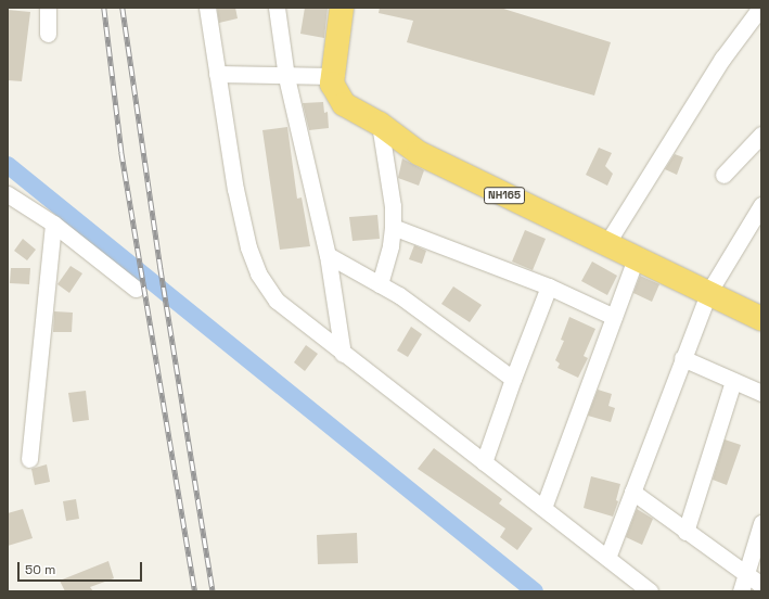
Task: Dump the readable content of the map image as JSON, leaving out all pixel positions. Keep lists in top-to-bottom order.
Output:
{
  "streets": {
    "highway": ["NH165"]
  },
  "scale_bar": "50 m"
}
